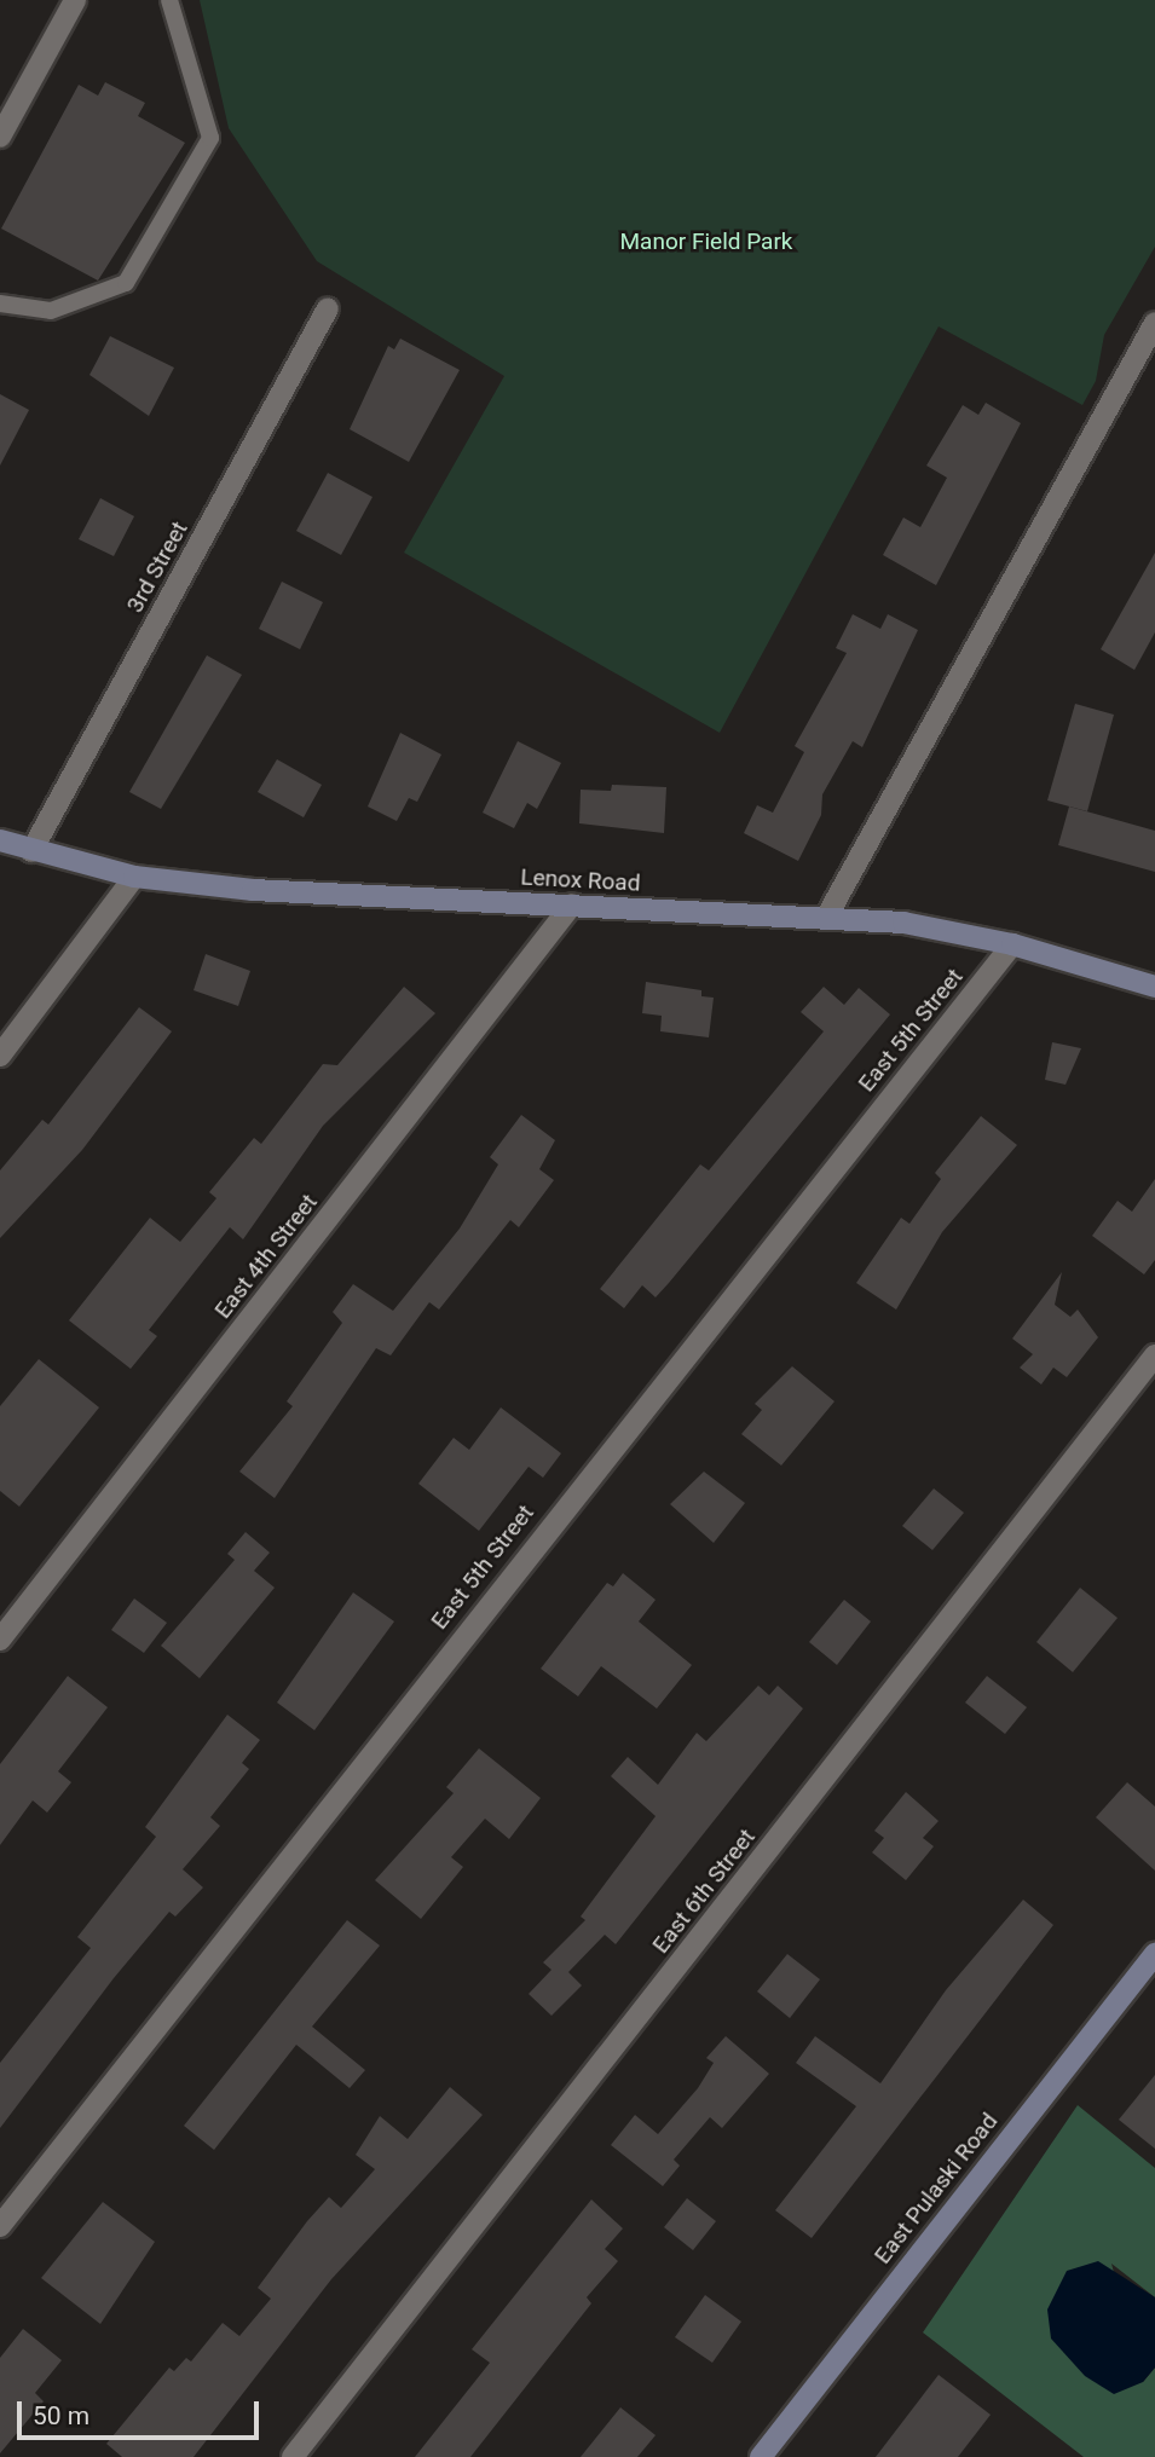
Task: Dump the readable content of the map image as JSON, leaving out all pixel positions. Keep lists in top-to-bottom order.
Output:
{
  "streets": {
    "street": [
      "3rd Street",
      "Lenox Road",
      "East 5th Street",
      "East 4th Street",
      "East 6th Street",
      "East Pulaski Road"
    ]
  },
  "crossings": [
    ["3rd Street", "Lenox Road"],
    ["Lenox Road", "East 5th Street"],
    ["Lenox Road", "East 4th Street"]
  ],
  "parks": ["Manor Field Park"],
  "scale_bar": "50 m"
}
